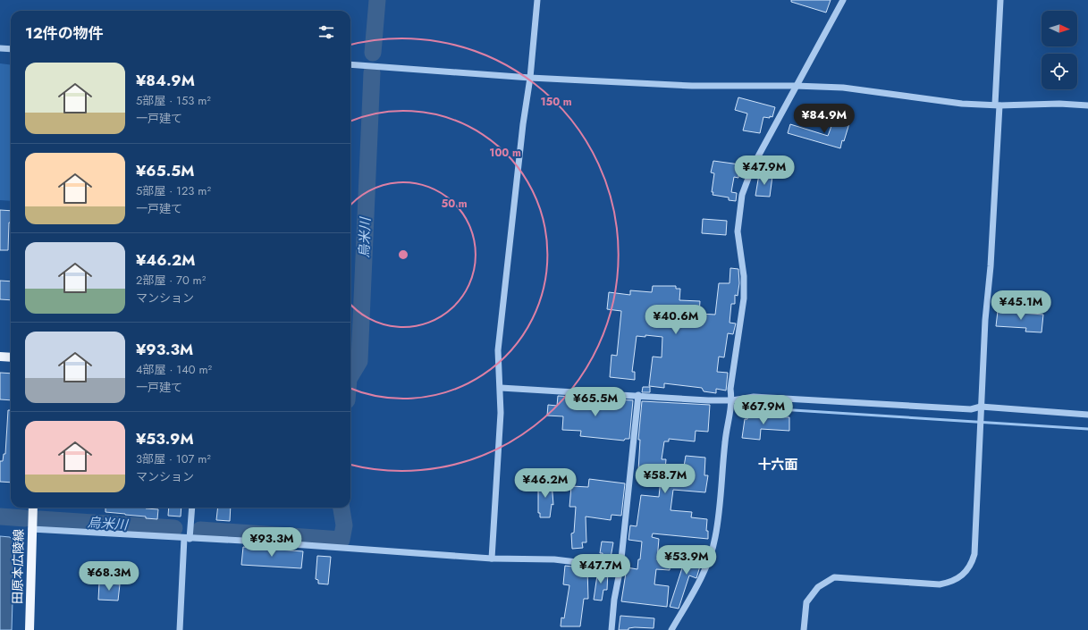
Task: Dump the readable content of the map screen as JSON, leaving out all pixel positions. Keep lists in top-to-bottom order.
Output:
{
  "streets": {
    "main road": ["田原本広陵線"]
  },
  "districts": ["十六面"],
  "water": ["烏米川"],
  "north": "right",
  "page": {
    "heading": "12件の物件",
    "list": [
      {
        "name": "¥84.9M",
        "note": "5部屋 · 153 m² · 一戸建て"
      },
      {
        "name": "¥65.5M",
        "note": "5部屋 · 123 m² · 一戸建て"
      },
      {
        "name": "¥46.2M",
        "note": "2部屋 · 70 m² · マンション"
      },
      {
        "name": "¥93.3M",
        "note": "4部屋 · 140 m² · 一戸建て"
      },
      {
        "name": "¥53.9M",
        "note": "3部屋 · 107 m² · マンション"
      }
    ],
    "price": [
      "¥84.9M",
      "¥47.9M",
      "¥45.1M",
      "¥40.6M",
      "¥65.5M",
      "¥67.9M",
      "¥58.7M",
      "¥46.2M",
      "¥93.3M",
      "¥53.9M",
      "¥47.7M",
      "¥68.3M"
    ]
  },
  "rings": ["150 m", "100 m", "50 m"]
}
